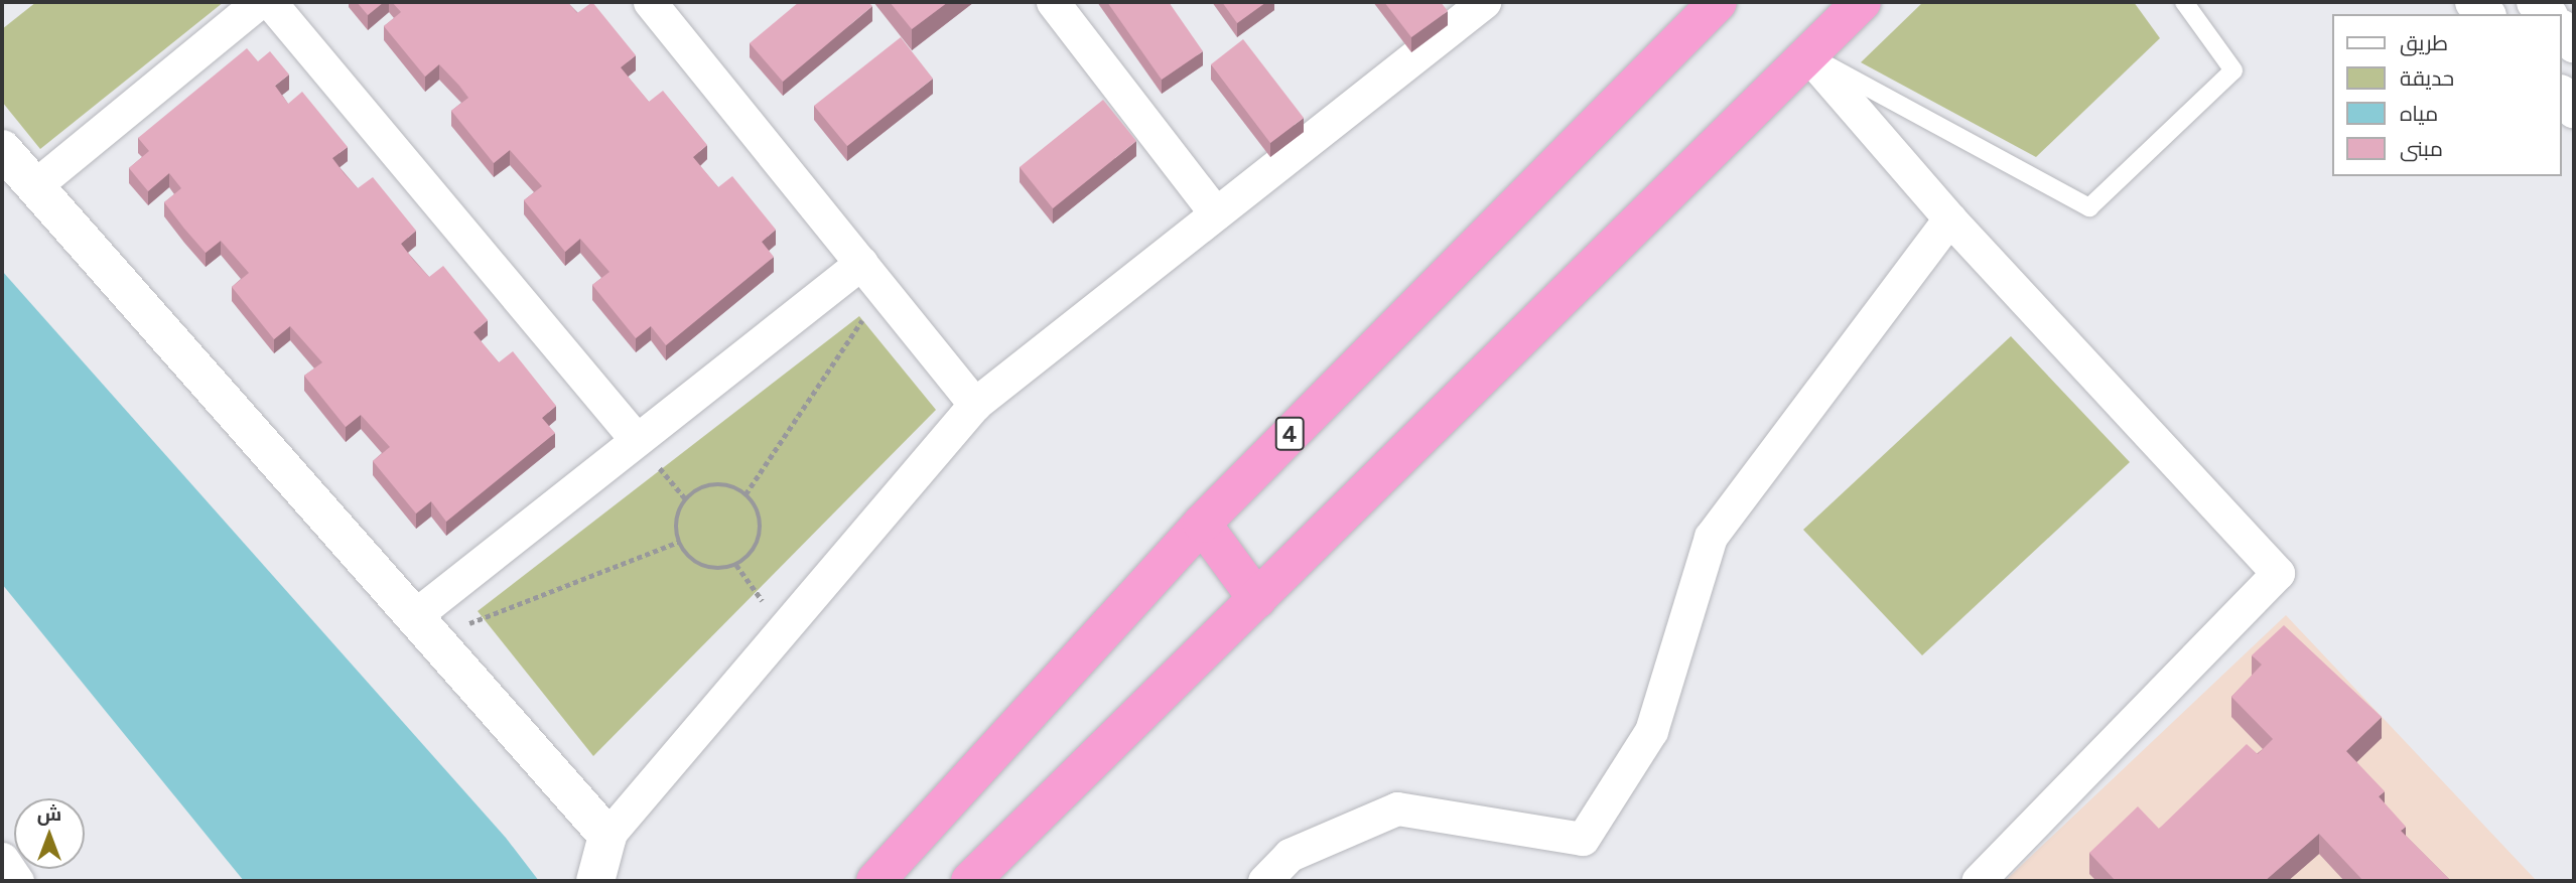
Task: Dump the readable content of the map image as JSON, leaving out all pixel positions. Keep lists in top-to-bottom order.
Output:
{
  "streets": {
    "highway": ["4"]
  },
  "legend": [
    "طريق",
    "حديقة",
    "مياه",
    "مبنى"
  ],
  "north": "top"
}
